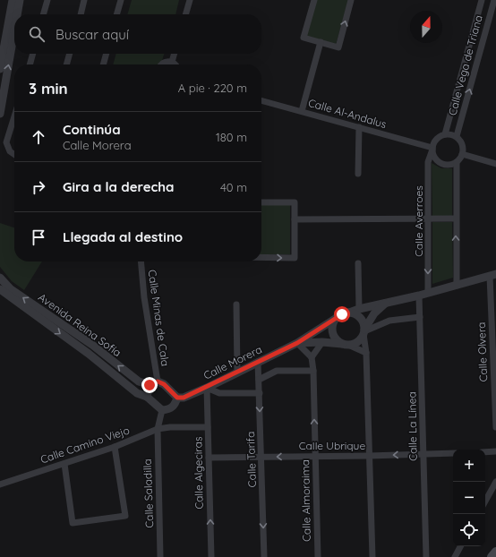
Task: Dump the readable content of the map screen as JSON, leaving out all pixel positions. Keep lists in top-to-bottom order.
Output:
{
  "streets": {
    "street": [
      "Calle Vega de Triana",
      "Calle Al-Andalus",
      "Calle Averroes",
      "Calle Minas de Cala",
      "Avenida Reina Sofía",
      "Calle Olvera",
      "Calle Morera",
      "Calle La Línea",
      "Calle Camino Viejo",
      "Calle Ubrique",
      "Calle Tarifa",
      "Calle Algeciras",
      "Calle Saladilla",
      "Calle Almoraima"
    ]
  },
  "crossings": [
    ["Calle Vega de Triana", "Calle Al-Andalus"],
    ["Calle Vega de Triana", "Calle Averroes"],
    ["Calle Al-Andalus", "Calle Averroes"],
    ["Calle Minas de Cala", "Avenida Reina Sofía"],
    ["Calle Minas de Cala", "Calle Morera"],
    ["Avenida Reina Sofía", "Calle Morera"],
    ["Calle Morera", "Calle Tarifa"],
    ["Calle Morera", "Calle Algeciras"],
    ["Calle La Línea", "Calle Ubrique"],
    ["Calle Camino Viejo", "Calle Algeciras"],
    ["Calle Camino Viejo", "Calle Saladilla"],
    ["Calle Ubrique", "Calle Tarifa"],
    ["Calle Ubrique", "Calle Algeciras"],
    ["Calle Ubrique", "Calle Almoraima"]
  ],
  "one_way": ["Calle Ubrique", "Calle Tarifa", "Calle Algeciras"],
  "north": "top",
  "page": {
    "search": "Buscar aquí",
    "heading": ["3 min", "A pie · 220 m"],
    "list": [
      ["Continúa", "Calle Morera", "180 m"],
      ["Gira a la derecha", "40 m"],
      "Llegada al destino"
    ],
    "map_buttons": ["+", "−"]
  }
}
